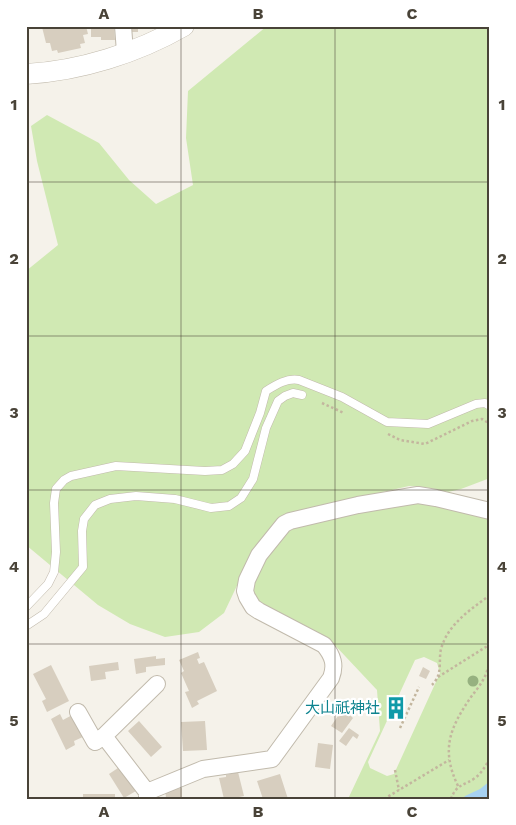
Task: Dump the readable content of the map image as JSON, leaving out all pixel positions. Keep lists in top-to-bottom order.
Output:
{
  "places": {
    "building": ["大山祇神社"]
  },
  "grid": {
    "columns": ["A", "B", "C"],
    "rows": [
      "1",
      "2",
      "3",
      "4",
      "5"
    ]
  }
}
